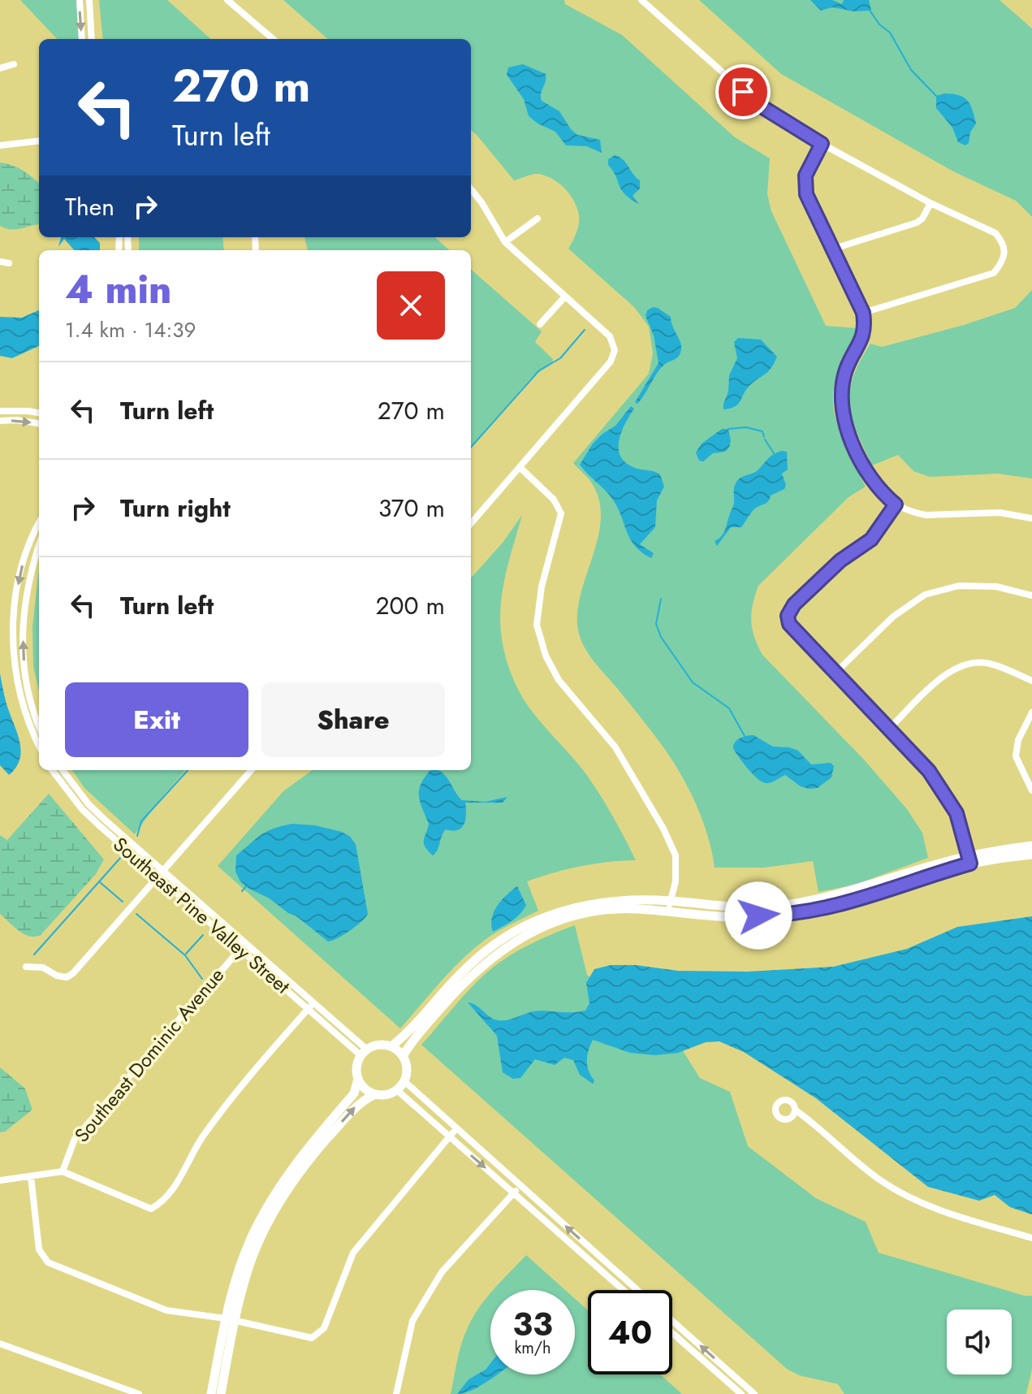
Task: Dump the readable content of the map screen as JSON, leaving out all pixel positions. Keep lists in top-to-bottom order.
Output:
{
  "streets": {
    "street": ["Southeast Pine Valley Street", "Southeast Dominic Avenue"]
  },
  "crossings": [
    ["Southeast Pine Valley Street", "Southeast Dominic Avenue"]
  ],
  "page": {
    "turn": ["270 m", "Turn left"],
    "then": "Then",
    "heading": ["4 min", "1.4 km · 14:39"],
    "list": [
      {
        "name": "Turn left",
        "value": "270 m"
      },
      {
        "name": "Turn right",
        "value": "370 m"
      },
      {
        "name": "Turn left",
        "value": "200 m"
      }
    ],
    "buttons": ["Exit", "Share"],
    "speed": "33 km/h",
    "limit": "40"
  }
}
